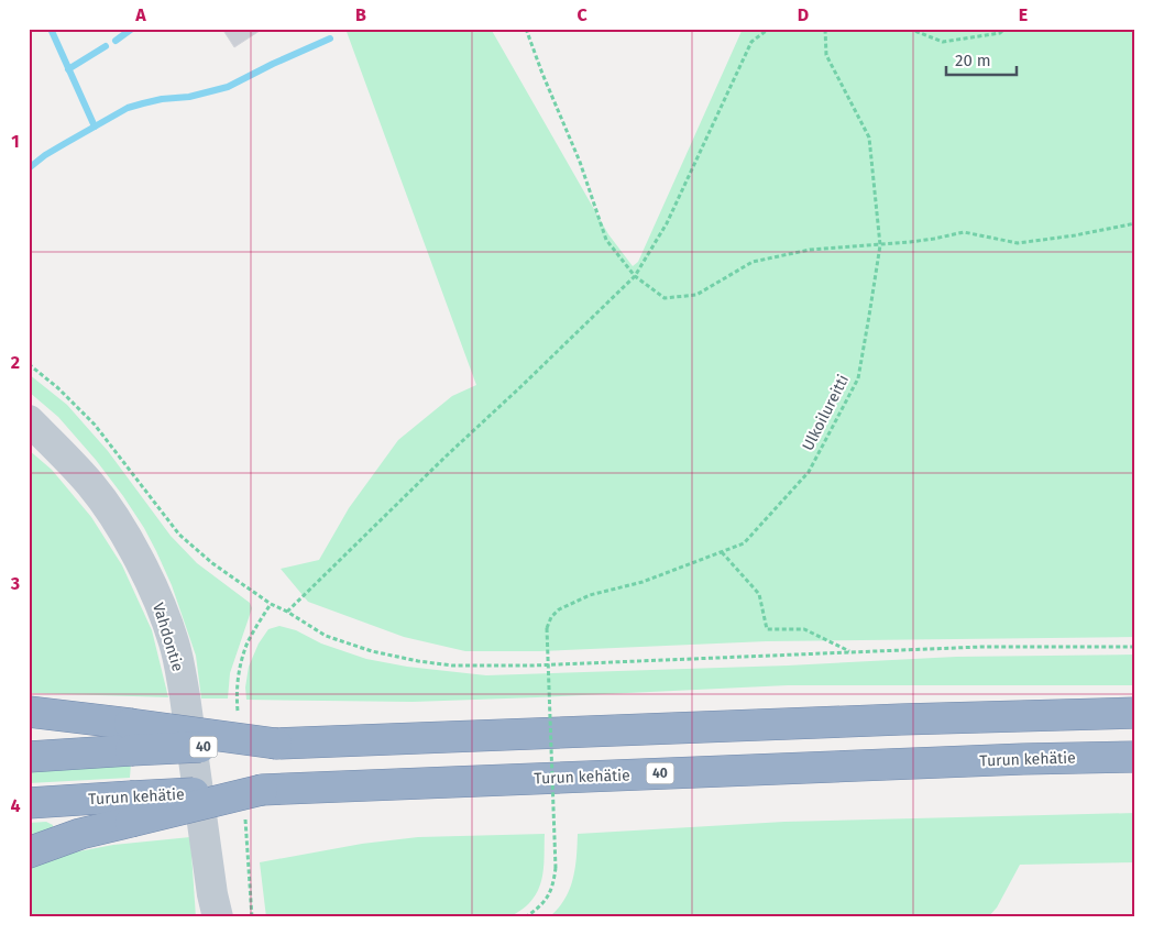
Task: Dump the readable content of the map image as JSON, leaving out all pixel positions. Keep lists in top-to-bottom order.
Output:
{
  "streets": {
    "highway": ["40", "Turun kehätie"],
    "street": ["Vahdontie"],
    "path": ["Ulkoilureitti"]
  },
  "scale_bar": "20 m",
  "grid": {
    "columns": [
      "A",
      "B",
      "C",
      "D",
      "E"
    ],
    "rows": [
      "1",
      "2",
      "3",
      "4"
    ]
  }
}
